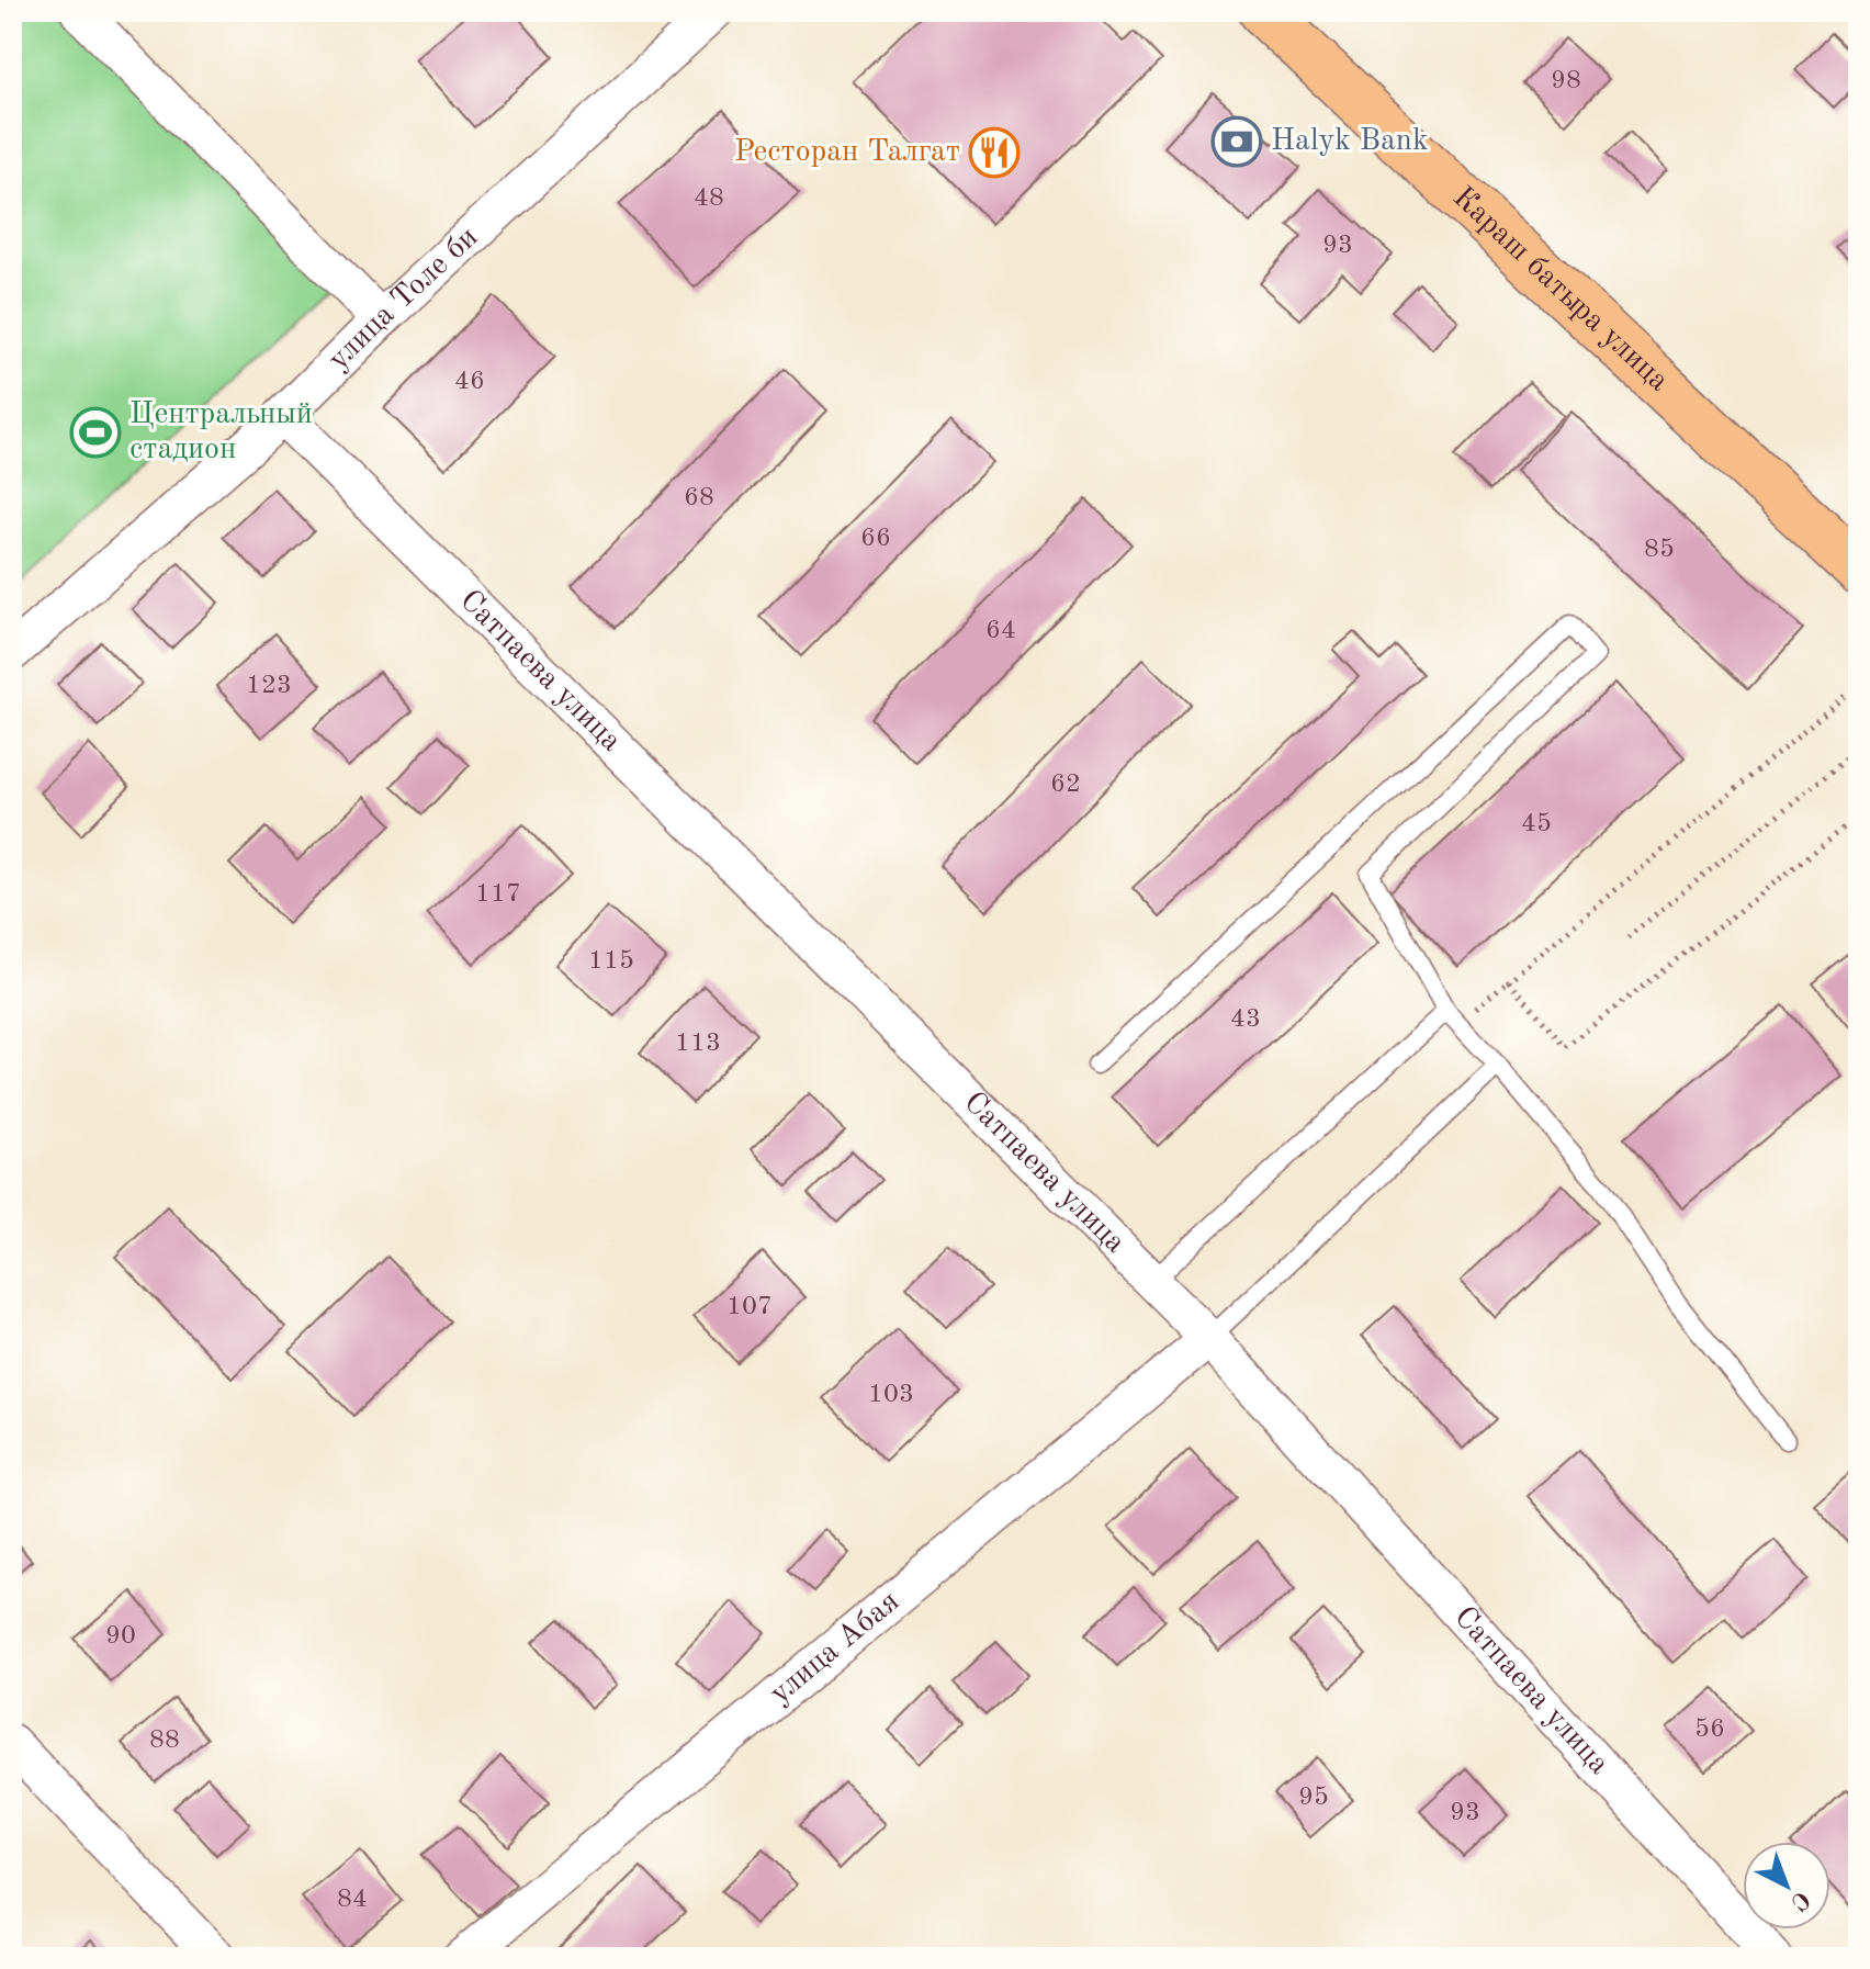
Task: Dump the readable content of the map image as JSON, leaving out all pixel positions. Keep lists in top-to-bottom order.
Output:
{
  "streets": {
    "main road": ["Караш батыра улица"],
    "street": ["улица Толе би", "Сатпаева улица", "улица Абая"]
  },
  "crossings": [
    ["улица Толе би", "Сатпаева улица"],
    ["Сатпаева улица", "улица Абая"]
  ],
  "places": {
    "bank": ["Halyk Bank"],
    "restaurant": ["Ресторан Талгат"],
    "sports": ["Центральный стадион"]
  },
  "house_numbers": [
    "98",
    "48",
    "93",
    "46",
    "68",
    "66",
    "85",
    "64",
    "123",
    "62",
    "45",
    "117",
    "115",
    "43",
    "113",
    "107",
    "103",
    "90",
    "56",
    "88",
    "95",
    "93",
    "84"
  ],
  "north": "bottom right"
}
